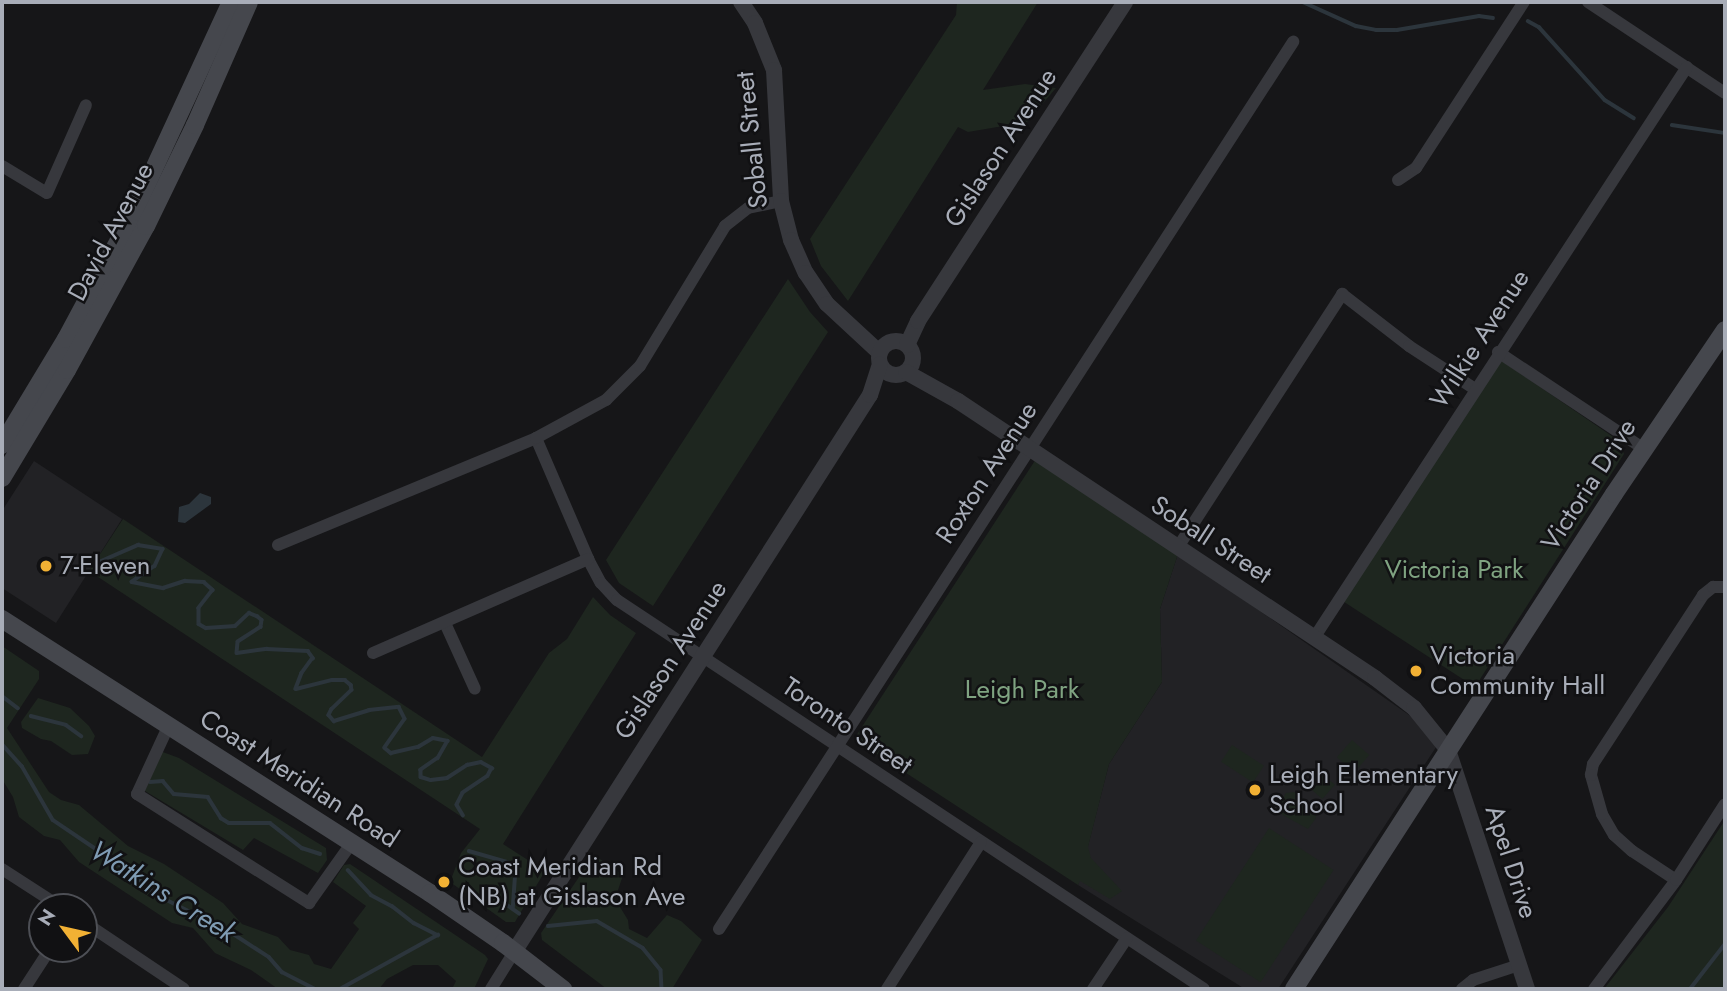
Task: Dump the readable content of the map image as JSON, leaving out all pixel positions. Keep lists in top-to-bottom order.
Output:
{
  "streets": {
    "main road": ["David Avenue", "Victoria Drive", "Coast Meridian Road"],
    "street": [
      "Soball Street",
      "Gislason Avenue",
      "Wilkie Avenue",
      "Roxton Avenue",
      "Toronto Street",
      "Apel Drive"
    ]
  },
  "crossings": [
    ["Soball Street", "Gislason Avenue"],
    ["Soball Street", "Wilkie Avenue"],
    ["Soball Street", "Roxton Avenue"],
    ["Soball Street", "Victoria Drive"],
    ["Soball Street", "Apel Drive"],
    ["Gislason Avenue", "Toronto Street"],
    ["Gislason Avenue", "Coast Meridian Road"],
    ["Roxton Avenue", "Toronto Street"],
    ["Victoria Drive", "Apel Drive"]
  ],
  "water": ["Watkins Creek"],
  "parks": ["Victoria Park", "Leigh Park"],
  "places": [
    "7-Eleven",
    "Victoria Community Hall",
    "Leigh Elementary School",
    "Coast Meridian Rd (NB) at Gislason Ave"
  ],
  "north": "top left"
}
